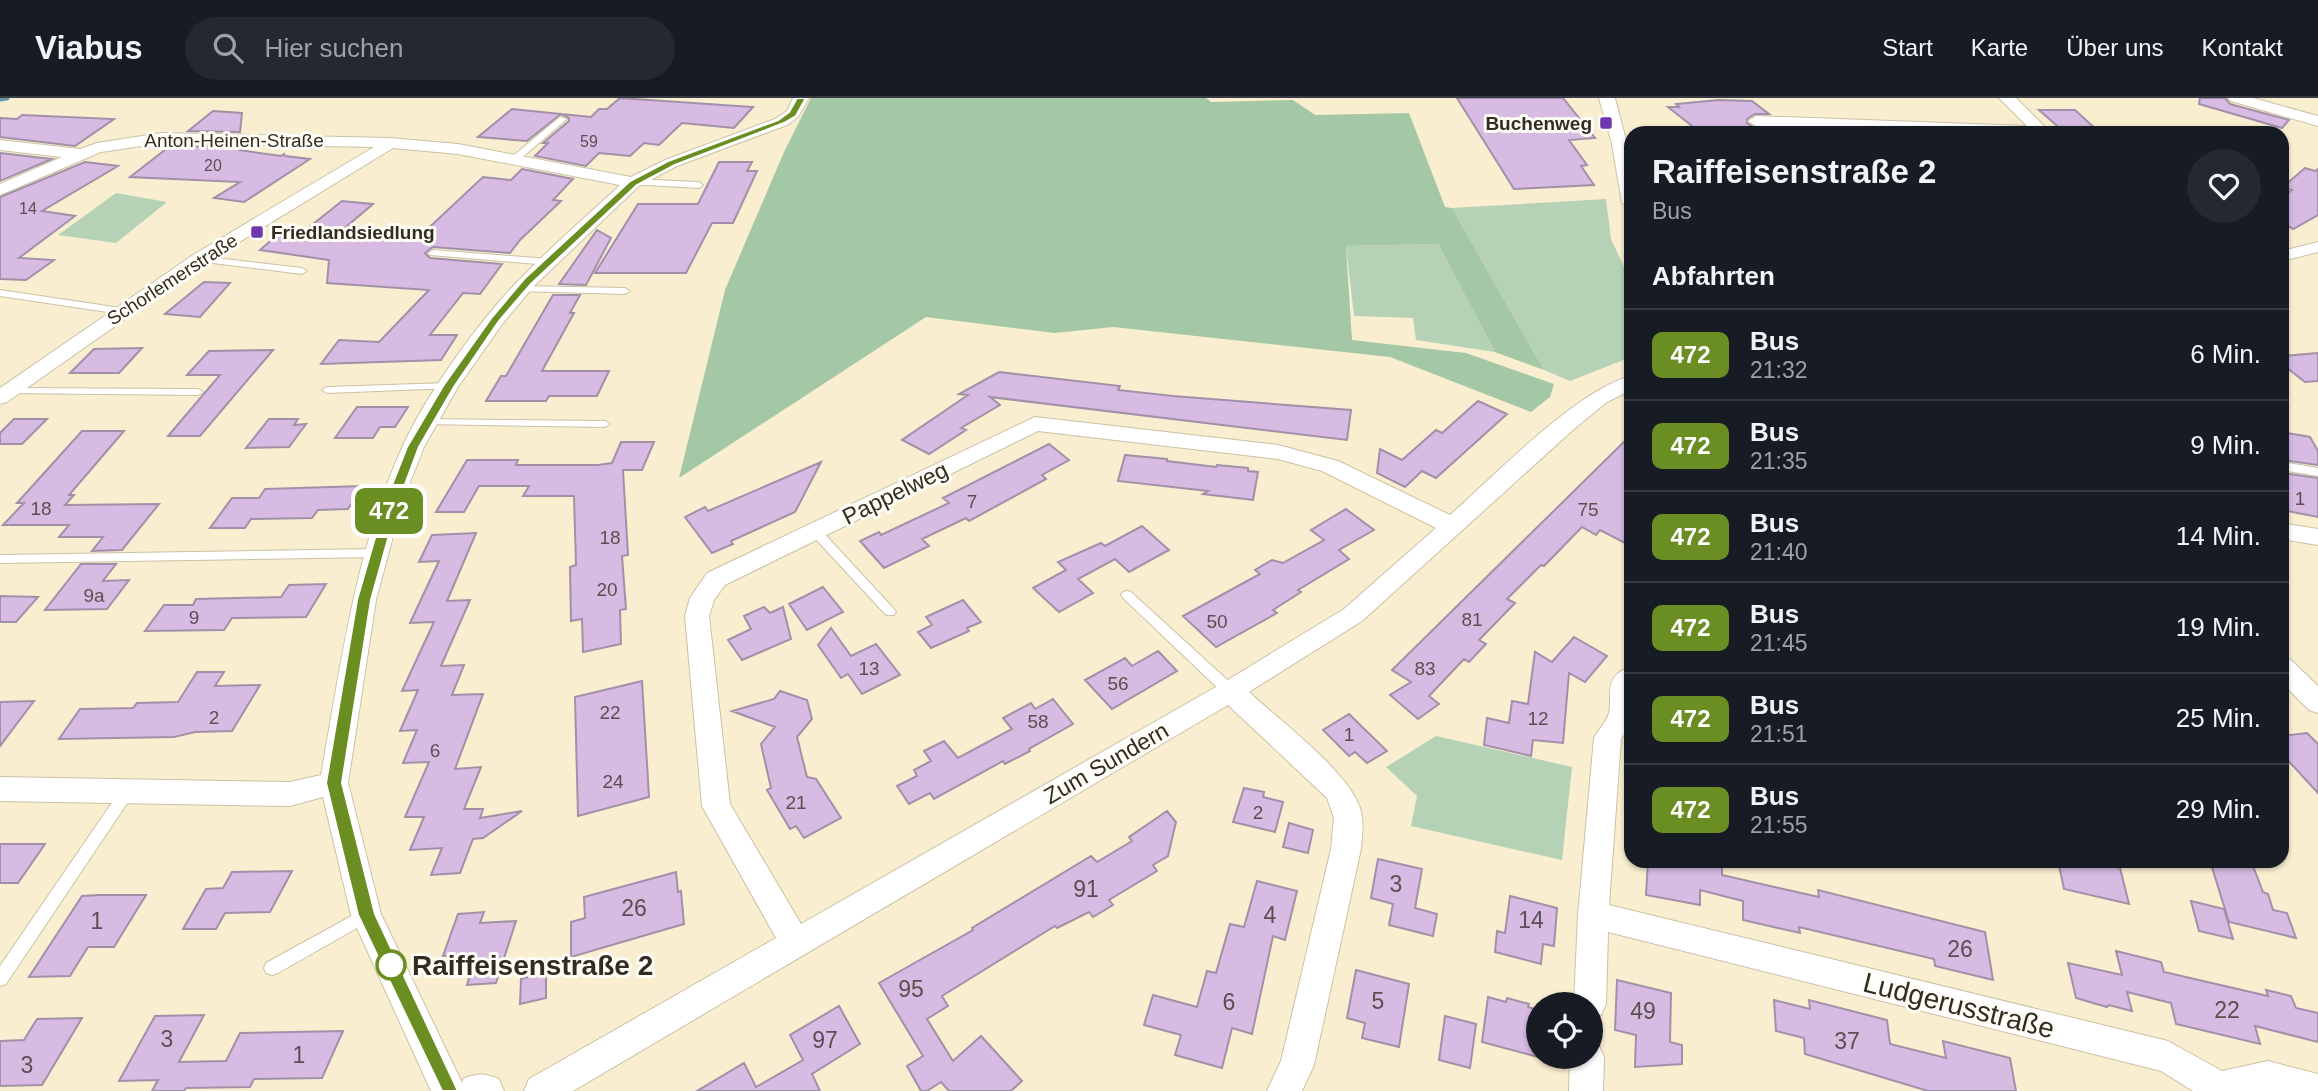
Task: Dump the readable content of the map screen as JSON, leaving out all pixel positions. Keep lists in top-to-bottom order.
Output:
{
  "streets": {
    "street": [
      "Anton-Heinen-Straße",
      "Schorlemerstraße",
      "Pappelweg",
      "Zum Sundern",
      "Ludgerusstraße"
    ]
  },
  "crossings": [
    ["Anton-Heinen-Straße", "Schorlemerstraße"],
    ["Pappelweg", "Zum Sundern"]
  ],
  "places": {
    "transit": ["Buchenweg", "Friedlandsiedlung"],
    "other": ["Raiffeisenstraße 2"]
  },
  "lines": ["bus line 472"],
  "house_numbers": [
    "59",
    "20",
    "14",
    "1",
    "7",
    "18",
    "75",
    "18",
    "20",
    "9a",
    "9",
    "81",
    "50",
    "13",
    "83",
    "56",
    "22",
    "2",
    "12",
    "58",
    "1",
    "6",
    "24",
    "21",
    "2",
    "3",
    "91",
    "26",
    "4",
    "14",
    "1",
    "26",
    "95",
    "5",
    "6",
    "22",
    "49",
    "3",
    "97",
    "37",
    "1",
    "3"
  ],
  "page": {
    "header": "Viabus",
    "search": "Hier suchen",
    "nav": [
      "Start",
      "Karte",
      "Über uns",
      "Kontakt"
    ],
    "on_map": "472",
    "heading": [
      ["Raiffeisenstraße 2", "Bus"],
      "Abfahrten"
    ],
    "list": [
      {
        "mark": "472",
        "name": "Bus",
        "note": "21:32",
        "value": "6 Min."
      },
      {
        "mark": "472",
        "name": "Bus",
        "note": "21:35",
        "value": "9 Min."
      },
      {
        "mark": "472",
        "name": "Bus",
        "note": "21:40",
        "value": "14 Min."
      },
      {
        "mark": "472",
        "name": "Bus",
        "note": "21:45",
        "value": "19 Min."
      },
      {
        "mark": "472",
        "name": "Bus",
        "note": "21:51",
        "value": "25 Min."
      },
      {
        "mark": "472",
        "name": "Bus",
        "note": "21:55",
        "value": "29 Min."
      }
    ]
  }
}
